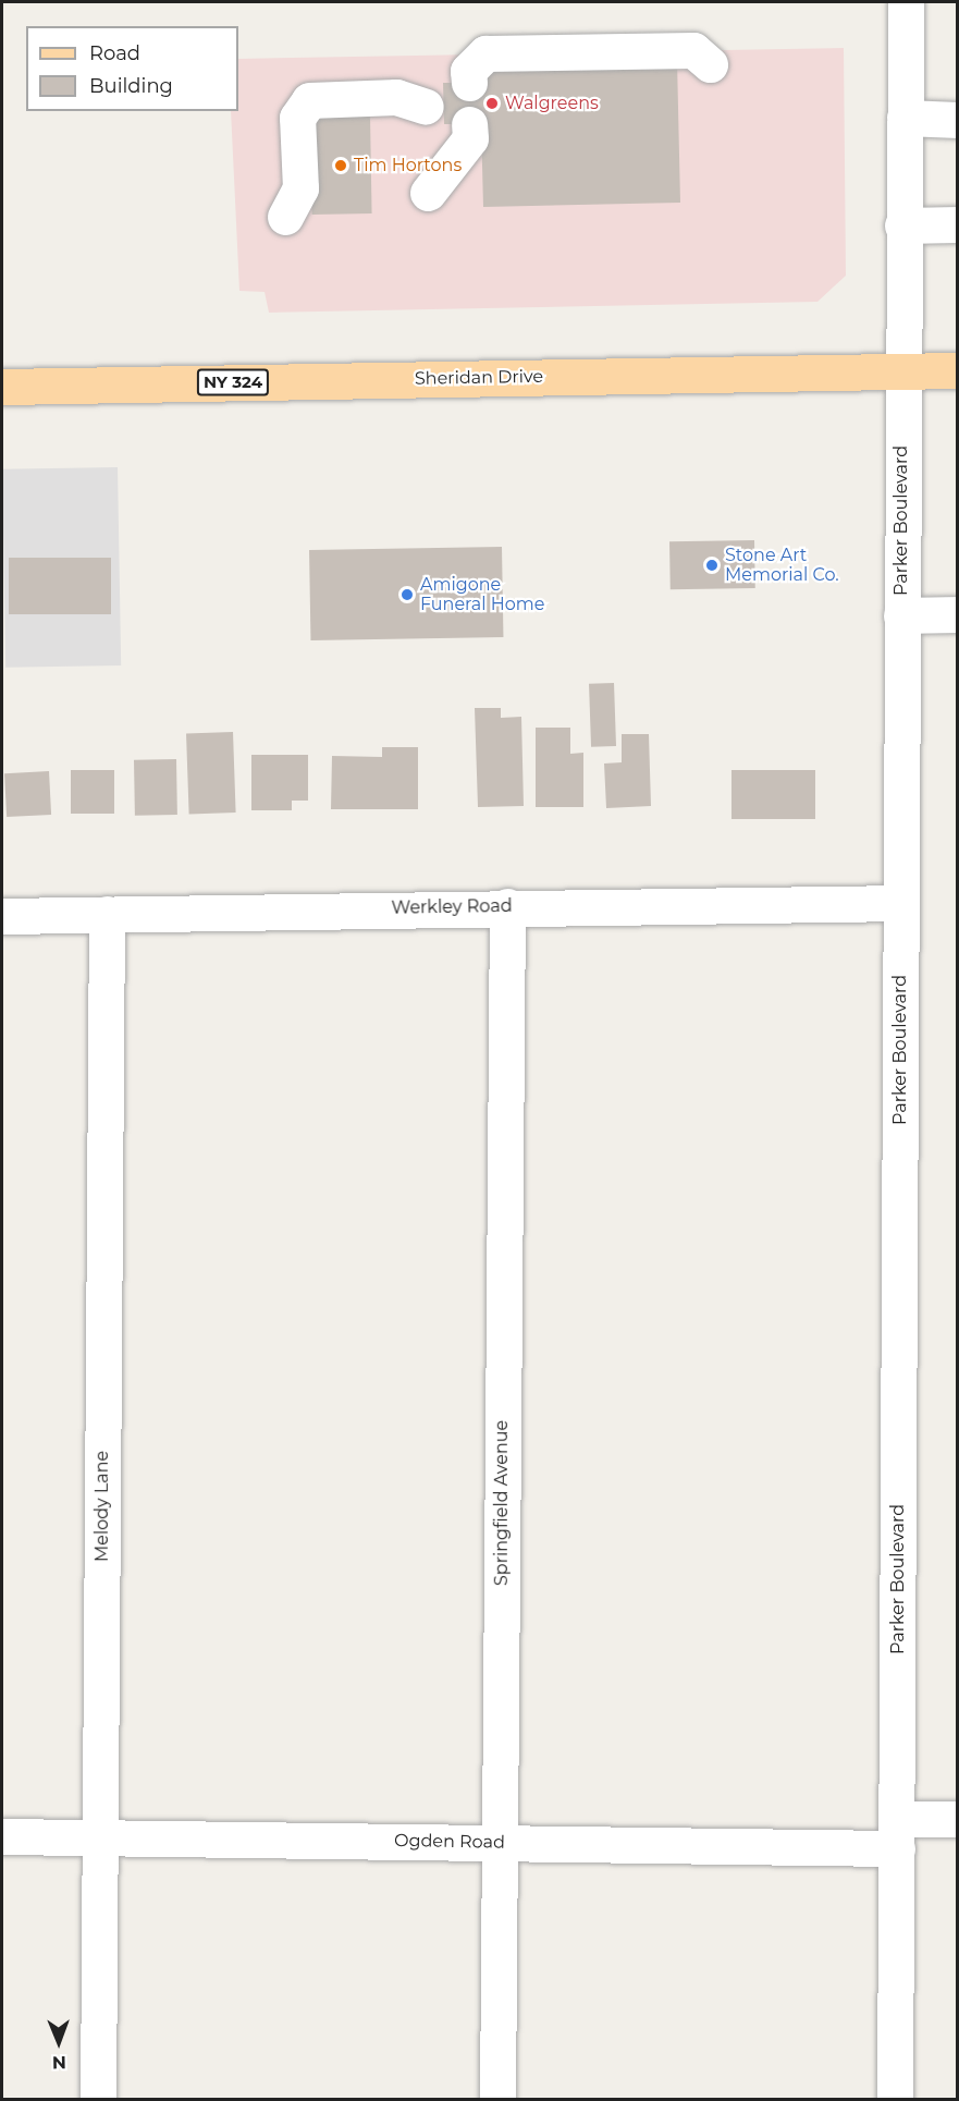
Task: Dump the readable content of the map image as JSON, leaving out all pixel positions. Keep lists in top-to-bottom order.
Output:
{
  "streets": {
    "main road": ["Sheridan Drive", "NY 324"],
    "street": [
      "Parker Boulevard",
      "Werkley Road",
      "Springfield Avenue",
      "Melody Lane",
      "Ogden Road"
    ]
  },
  "crossings": [
    ["Sheridan Drive", "Parker Boulevard"],
    ["Parker Boulevard", "Werkley Road"],
    ["Parker Boulevard", "Ogden Road"],
    ["Werkley Road", "Springfield Avenue"],
    ["Werkley Road", "Melody Lane"],
    ["Springfield Avenue", "Ogden Road"],
    ["Melody Lane", "Ogden Road"]
  ],
  "places": [
    "Walgreens",
    "Tim Hortons",
    "Stone Art Memorial Co.",
    "Amigone Funeral Home"
  ],
  "legend": ["Road", "Building"],
  "north": "bottom"
}
